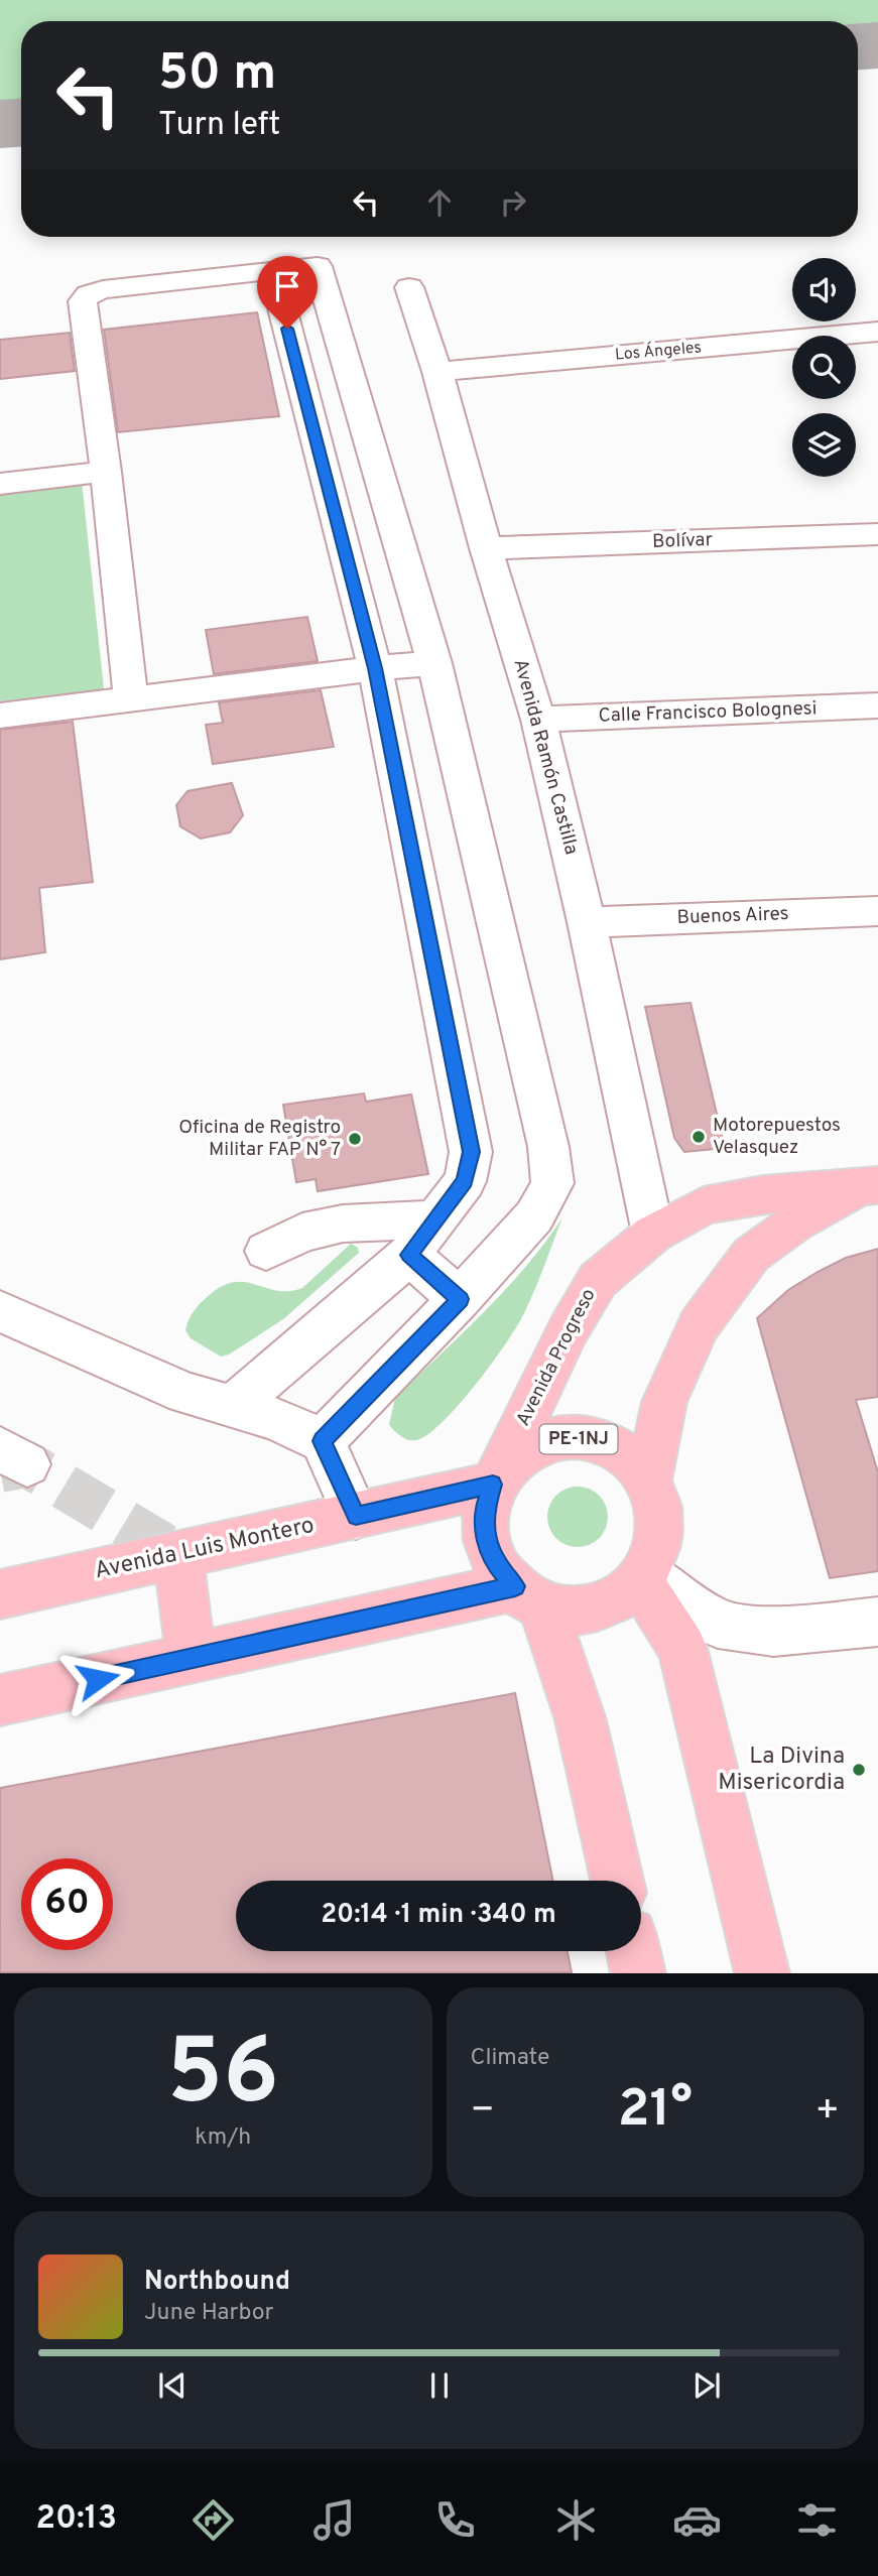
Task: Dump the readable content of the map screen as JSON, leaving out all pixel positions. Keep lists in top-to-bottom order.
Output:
{
  "streets": {
    "main road": ["Avenida Progreso", "PE-1NJ", "Avenida Luis Montero"],
    "street": [
      "Los Ángeles",
      "Bolívar",
      "Calle Francisco Bolognesi",
      "Avenida Ramón Castilla",
      "Buenos Aires"
    ]
  },
  "crossings": [
    ["Los Ángeles", "Avenida Ramón Castilla"],
    ["Bolívar", "Avenida Ramón Castilla"],
    ["Calle Francisco Bolognesi", "Avenida Ramón Castilla"],
    ["Avenida Ramón Castilla", "Buenos Aires"],
    ["Avenida Ramón Castilla", "Avenida Progreso"],
    ["Avenida Progreso", "PE-1NJ"],
    ["Avenida Progreso", "Avenida Luis Montero"],
    ["PE-1NJ", "Avenida Luis Montero"]
  ],
  "places": ["Motorepuestos Velasquez", "Oficina de Registro Militar FAP N° 7", "La Divina Misericordia"],
  "page": {
    "turn": ["50 m", "Turn left"],
    "limit": "60",
    "trip": "20:14 · 1 min · 340 m",
    "tile": [
      ["56", "km/h"],
      "Climate"
    ],
    "heat": ["−", "21°", "+"],
    "song": ["Northbound", "June Harbor"],
    "tabs": "20:13"
  }
}
